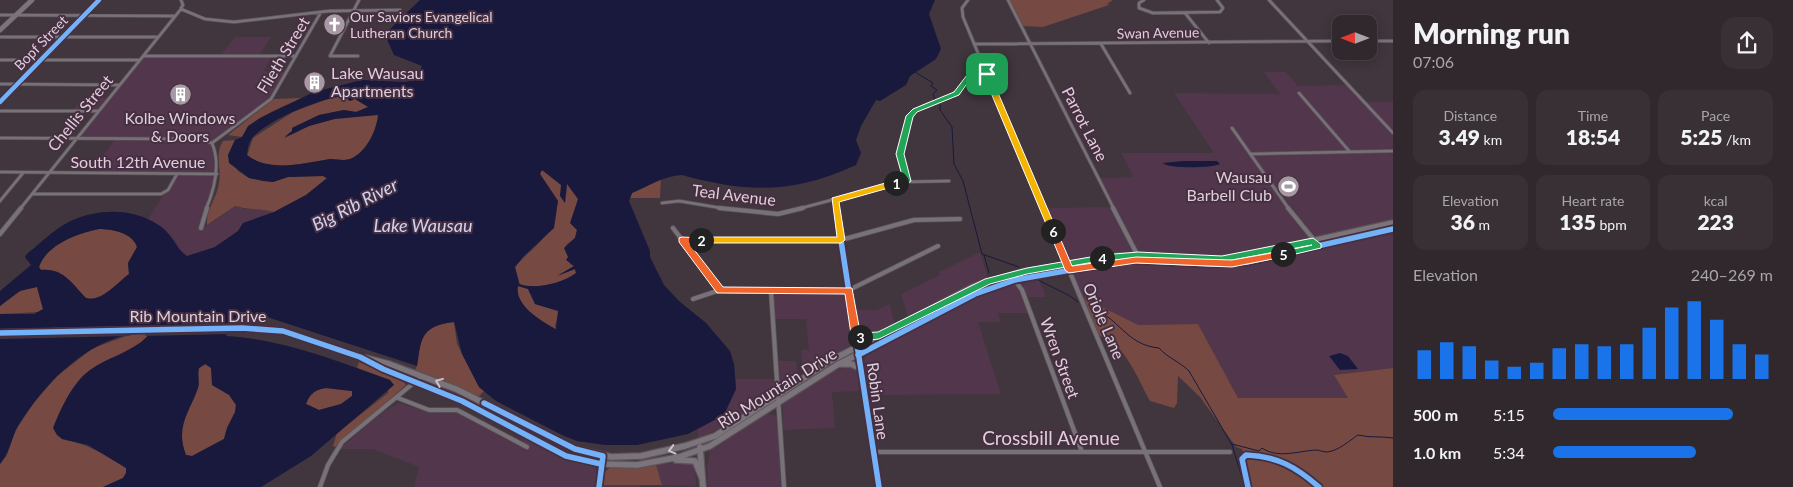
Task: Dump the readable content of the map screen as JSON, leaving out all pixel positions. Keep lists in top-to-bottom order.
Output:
{
  "streets": {
    "main road": ["Rib Mountain Drive"],
    "street": [
      "Swan Avenue",
      "Bopf Street",
      "Flieth Street",
      "Chellis Street",
      "Parrot Lane",
      "South 12th Avenue",
      "Teal Avenue",
      "Oriole Lane",
      "Wren Street",
      "Robin Lane",
      "Crossbill Avenue"
    ]
  },
  "crossings": [
    ["Swan Avenue", "Parrot Lane"],
    ["Swan Avenue", "Oriole Lane"],
    ["Chellis Street", "South 12th Avenue"],
    ["Parrot Lane", "Rib Mountain Drive"],
    ["Teal Avenue", "Robin Lane"],
    ["Rib Mountain Drive", "Oriole Lane"],
    ["Rib Mountain Drive", "Wren Street"],
    ["Rib Mountain Drive", "Robin Lane"],
    ["Oriole Lane", "Crossbill Avenue"],
    ["Wren Street", "Crossbill Avenue"],
    ["Robin Lane", "Crossbill Avenue"]
  ],
  "water": ["Big Rib River", "Lake Wausau"],
  "places": {
    "church": ["Our Saviors Evangelical Lutheran Church"],
    "building": ["Lake Wausau Apartments", "Kolbe Windows & Doors"],
    "sports": ["Wausau Barbell Club"]
  },
  "north": "left",
  "page": {
    "heading": ["Morning run", "07:06"],
    "stats": [
      ["Distance", "3.49 km"],
      ["Time", "18:54"],
      ["Pace", "5:25 /km"],
      ["Elevation", "36 m"],
      ["Heart rate", "135 bpm"],
      ["kcal", "223"]
    ],
    "pins": [
      "1",
      "6",
      "2",
      "5",
      "4",
      "3"
    ],
    "chart": ["Elevation", "240–269 m"],
    "list": [
      {
        "name": "500 m",
        "note": "5:15"
      },
      {
        "name": "1.0 km",
        "note": "5:34"
      }
    ]
  }
}
